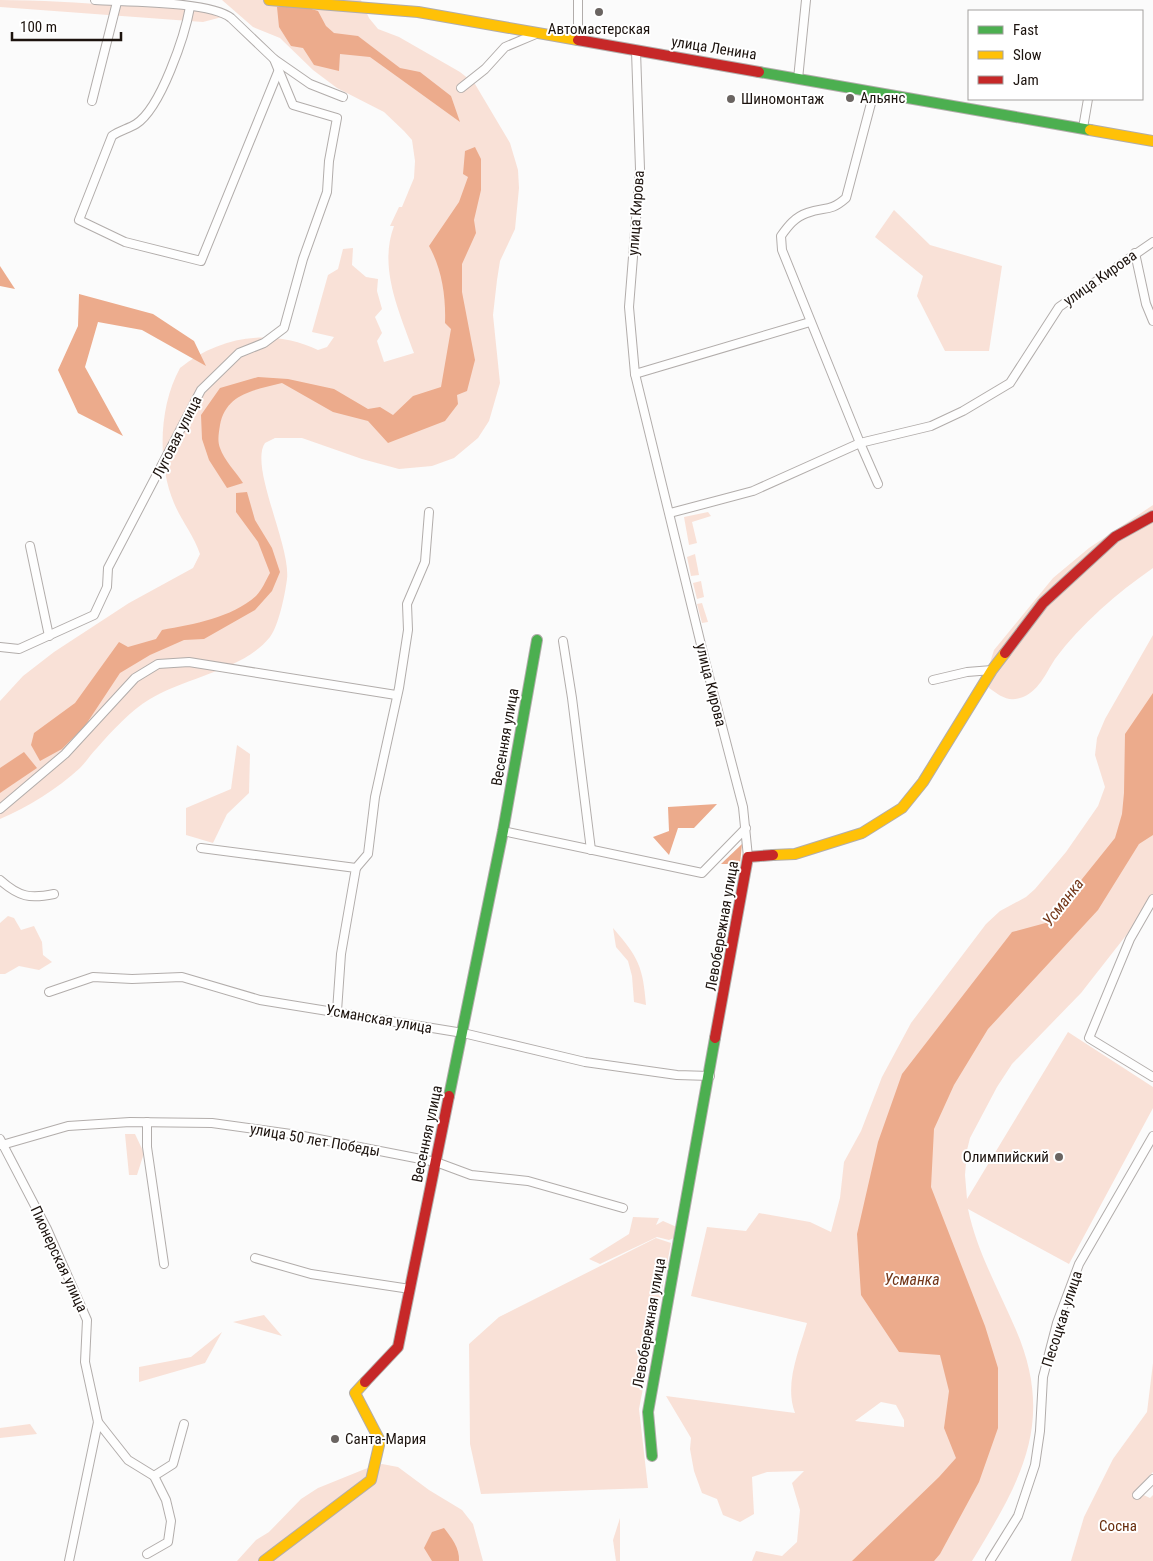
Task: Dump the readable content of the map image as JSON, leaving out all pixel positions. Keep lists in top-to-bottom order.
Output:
{
  "streets": {
    "street": [
      "улица Ленина",
      "улица Кирова",
      "Луговая улица",
      "Весенняя улица",
      "Левобережная улица",
      "Усманская улица",
      "улица 50 лет Победы",
      "Пионерская улица",
      "Песоцкая улица"
    ]
  },
  "crossings": [
    ["улица Ленина", "улица Кирова"],
    ["улица Кирова", "Левобережная улица"],
    ["Весенняя улица", "Усманская улица"],
    ["Весенняя улица", "улица 50 лет Победы"],
    ["Левобережная улица", "Усманская улица"],
    ["улица 50 лет Победы", "Пионерская улица"]
  ],
  "water": ["Усманка"],
  "parks": ["Сосна"],
  "places": [
    "Автомастерская",
    "Альянс",
    "Шиномонтаж",
    "Олимпийский",
    "Санта-Мария"
  ],
  "legend": ["Fast", "Slow", "Jam"],
  "scale_bar": "100 m"
}
